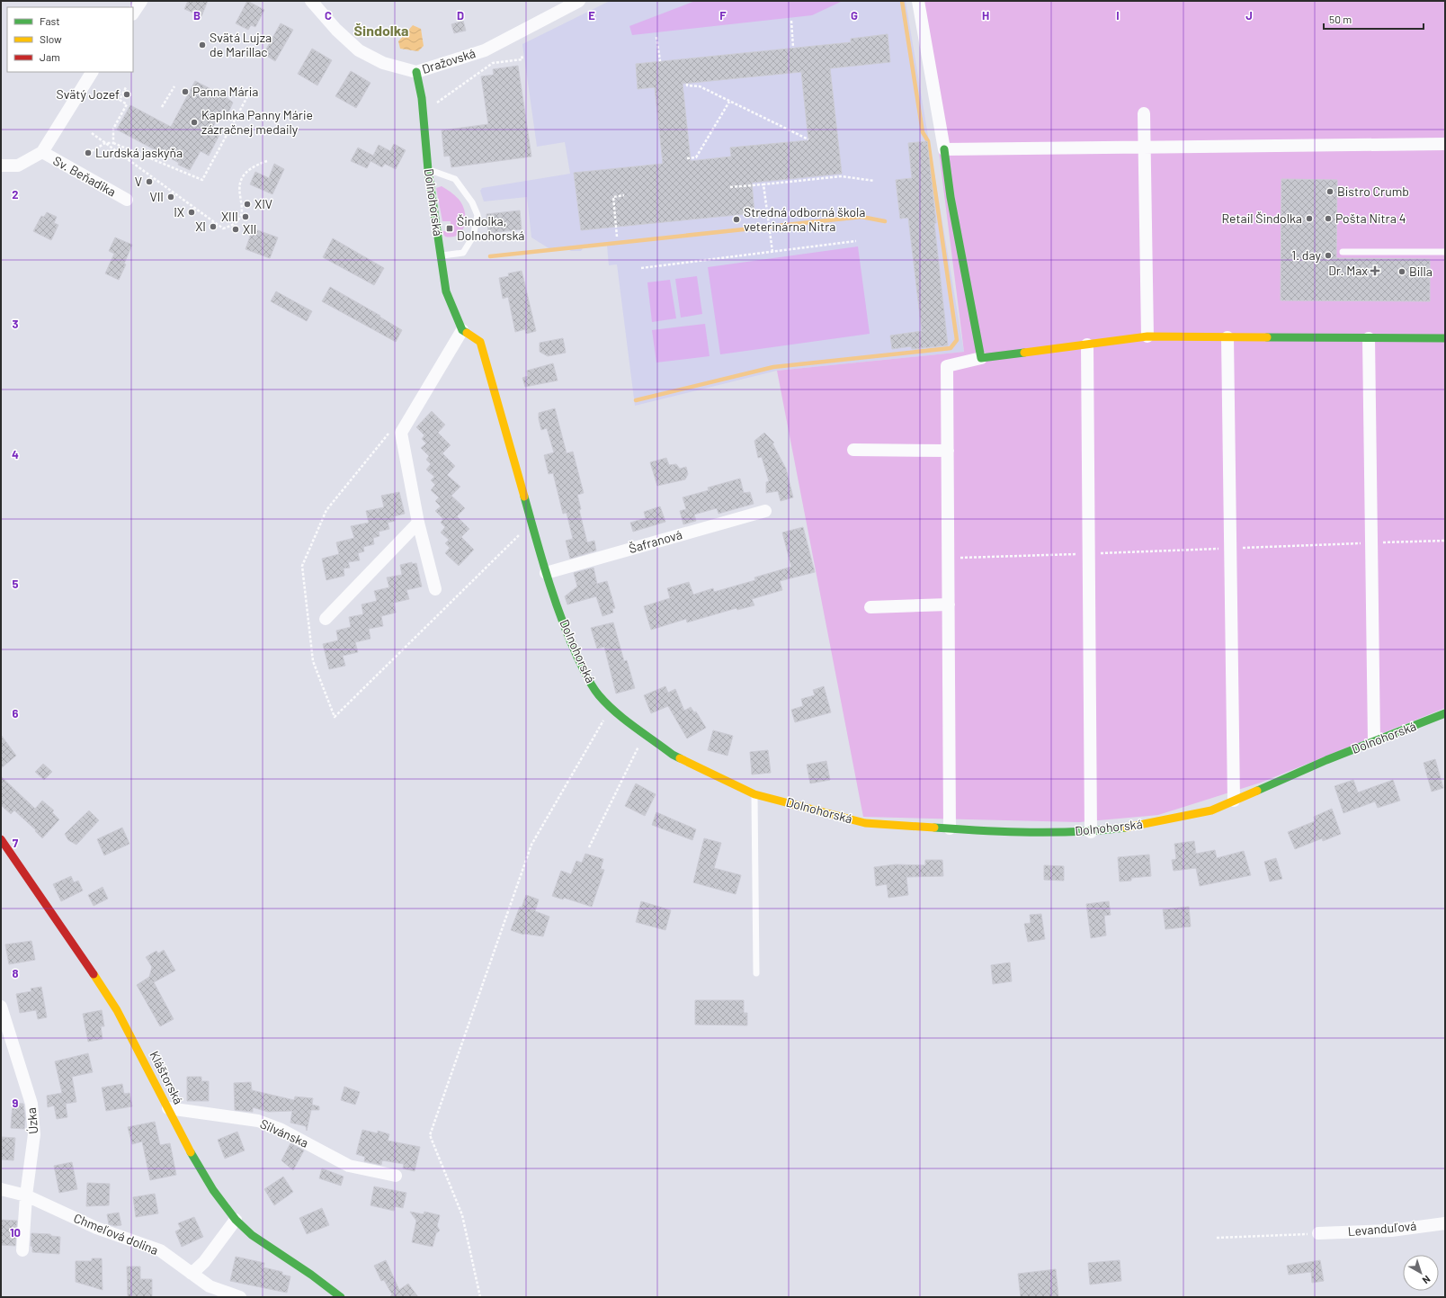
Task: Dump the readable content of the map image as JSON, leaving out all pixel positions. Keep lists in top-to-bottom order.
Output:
{
  "streets": {
    "street": [
      "Dražovská",
      "Sv. Beňadika",
      "Dolnohorská",
      "Šafranová",
      "Kláštorská",
      "Úzka",
      "Silvánska",
      "Levanduľová",
      "Chmeľová dolina"
    ]
  },
  "crossings": [
    ["Dražovská", "Dolnohorská"],
    ["Dolnohorská", "Šafranová"],
    ["Kláštorská", "Silvánska"],
    ["Úzka", "Chmeľová dolina"]
  ],
  "districts": ["Šindolka"],
  "places": {
    "other": [
      "Svätá Lujza de Marillac",
      "Panna Mária",
      "Svätý Jozef",
      "Kaplnka Panny Márie zázračnej medaily",
      "Lurdská jaskyňa",
      "V",
      "Bistro Crumb",
      "VII",
      "XIV",
      "IX",
      "XIII",
      "Retail Šindolka",
      "Pošta Nitra 4",
      "Stredná odborná škola veterinárna Nitra",
      "XI",
      "XII",
      "1. day",
      "Billa"
    ],
    "transit": ["Šindolka, Dolnohorská"],
    "health": ["Dr. Max"]
  },
  "legend": ["Fast", "Slow", "Jam"],
  "scale_bar": "50 m",
  "north": "bottom right",
  "grid": {
    "columns": [
      "B",
      "C",
      "D",
      "E",
      "F",
      "G",
      "H",
      "I",
      "J"
    ],
    "rows": [
      "2",
      "3",
      "4",
      "5",
      "6",
      "7",
      "8",
      "9",
      "10"
    ]
  }
}
